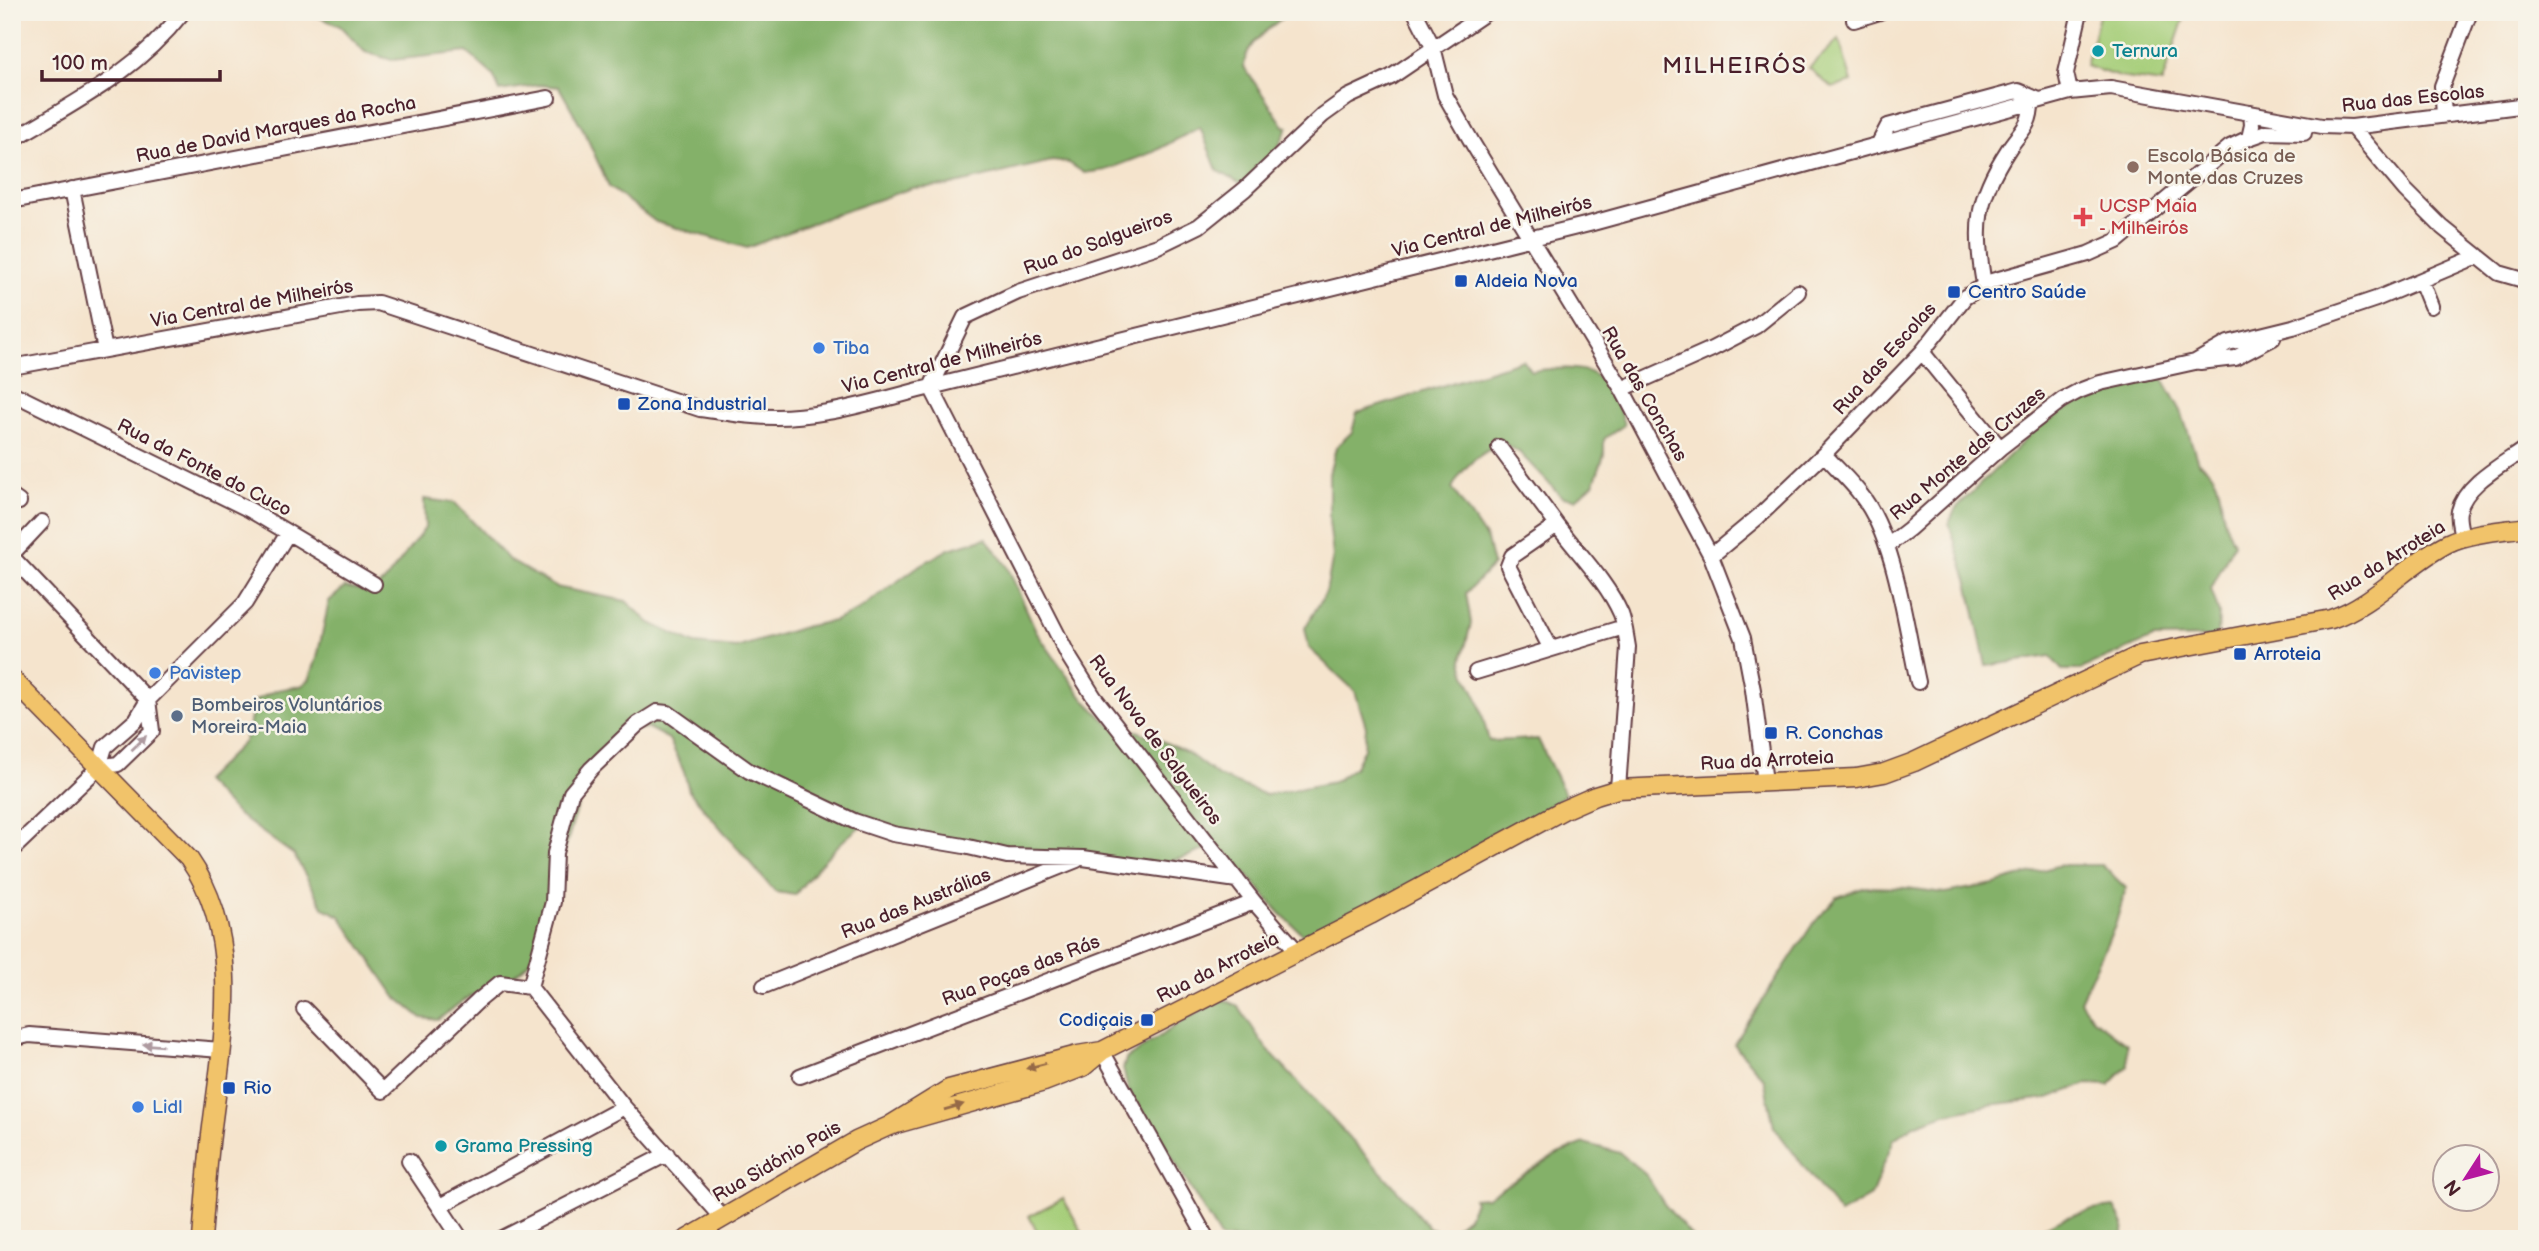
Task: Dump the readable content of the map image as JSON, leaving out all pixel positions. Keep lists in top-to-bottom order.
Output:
{
  "streets": {
    "main road": ["Rua da Arroteia", "Rua Sidónio Pais"],
    "street": [
      "Rua das Escolas",
      "Rua de David Marques da Rocha",
      "Via Central de Milheirós",
      "Rua do Salgueiros",
      "Rua das Conchas",
      "Rua Monte das Cruzes",
      "Rua da Fonte do Cuco",
      "Rua Nova de Salgueiros",
      "Rua das Austrálias",
      "Rua Poças das Rás"
    ]
  },
  "crossings": [
    ["Rua das Escolas", "Via Central de Milheirós"],
    ["Rua das Escolas", "Rua das Conchas"],
    ["Via Central de Milheirós", "Rua do Salgueiros"],
    ["Via Central de Milheirós", "Rua das Conchas"],
    ["Via Central de Milheirós", "Rua Nova de Salgueiros"],
    ["Rua do Salgueiros", "Rua das Conchas"],
    ["Rua do Salgueiros", "Rua Nova de Salgueiros"],
    ["Rua das Conchas", "Rua da Arroteia"],
    ["Rua da Arroteia", "Rua Nova de Salgueiros"],
    ["Rua da Arroteia", "Rua Sidónio Pais"],
    ["Rua Nova de Salgueiros", "Rua Poças das Rás"]
  ],
  "districts": ["MILHEIRÓS"],
  "places": {
    "other": [
      "Ternura",
      "Escola Básica de Monte das Cruzes",
      "Tiba",
      "Pavistep",
      "Bombeiros Voluntários Moreira-Maia",
      "Lidl",
      "Grama Pressing"
    ],
    "health": ["UCSP Maia - Milheirós"],
    "transit": [
      "Aldeia Nova",
      "Centro Saúde",
      "Zona Industrial",
      "Arroteia",
      "R. Conchas",
      "Codiçais",
      "Rio"
    ]
  },
  "scale_bar": "100 m",
  "north": "bottom left"
}
